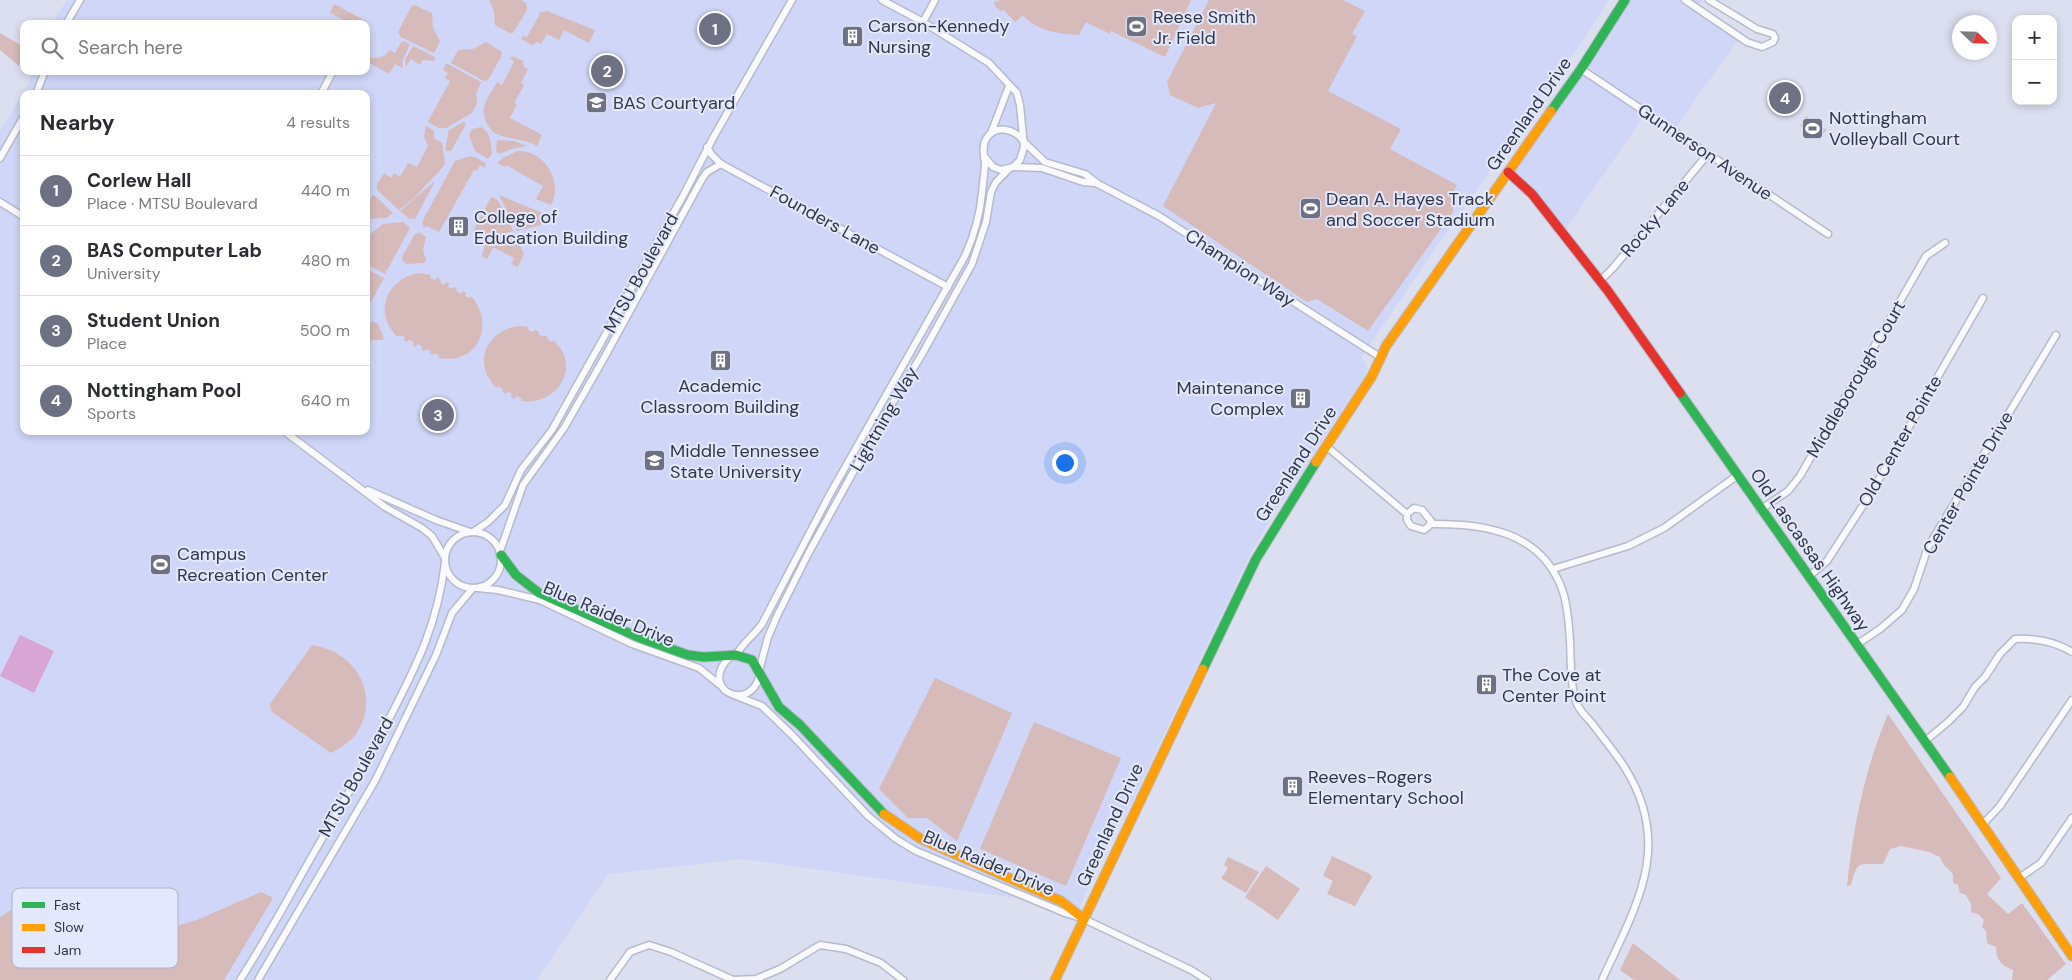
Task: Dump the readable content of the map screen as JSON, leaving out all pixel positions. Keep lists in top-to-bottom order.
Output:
{
  "streets": {
    "street": [
      "Greenland Drive",
      "Gunnerson Avenue",
      "Rocky Lane",
      "Founders Lane",
      "Champion Way",
      "MTSU Boulevard",
      "Middleborough Court",
      "Lightning Way",
      "Old Center Pointe",
      "Center Pointe Drive",
      "Old Lascassas Highway",
      "Blue Raider Drive"
    ]
  },
  "crossings": [
    ["Greenland Drive", "Gunnerson Avenue"],
    ["Greenland Drive", "Champion Way"],
    ["Greenland Drive", "Old Lascassas Highway"],
    ["Greenland Drive", "Blue Raider Drive"],
    ["Gunnerson Avenue", "Rocky Lane"],
    ["Rocky Lane", "Old Lascassas Highway"],
    ["Founders Lane", "MTSU Boulevard"],
    ["Founders Lane", "Lightning Way"],
    ["Champion Way", "Lightning Way"],
    ["MTSU Boulevard", "Blue Raider Drive"],
    ["Middleborough Court", "Old Lascassas Highway"],
    ["Lightning Way", "Blue Raider Drive"],
    ["Old Center Pointe", "Old Lascassas Highway"],
    ["Center Pointe Drive", "Old Lascassas Highway"]
  ],
  "places": {
    "sports": [
      "Reese Smith Jr. Field",
      "Nottingham Volleyball Court",
      "Dean A. Hayes Track and Soccer Stadium",
      "Campus Recreation Center"
    ],
    "building": [
      "Carson-Kennedy Nursing",
      "College of Education Building",
      "Academic Classroom Building",
      "Maintenance Complex",
      "The Cove at Center Point",
      "Reeves-Rogers Elementary School"
    ],
    "school or university": ["BAS Courtyard", "Middle Tennessee State University"]
  },
  "legend": ["Fast", "Slow", "Jam"],
  "north": "bottom right",
  "page": {
    "pins": [
      "1",
      "2",
      "4",
      "3"
    ],
    "map_buttons": ["+", "−"],
    "search": "Search here",
    "heading": ["Nearby", "4 results"],
    "list": [
      {
        "mark": "1",
        "name": "Corlew Hall",
        "note": "Place · MTSU Boulevard",
        "value": "440 m"
      },
      {
        "mark": "2",
        "name": "BAS Computer Lab",
        "note": "University",
        "value": "480 m"
      },
      {
        "mark": "3",
        "name": "Student Union",
        "note": "Place",
        "value": "500 m"
      },
      {
        "mark": "4",
        "name": "Nottingham Pool",
        "note": "Sports",
        "value": "640 m"
      }
    ]
  }
}
